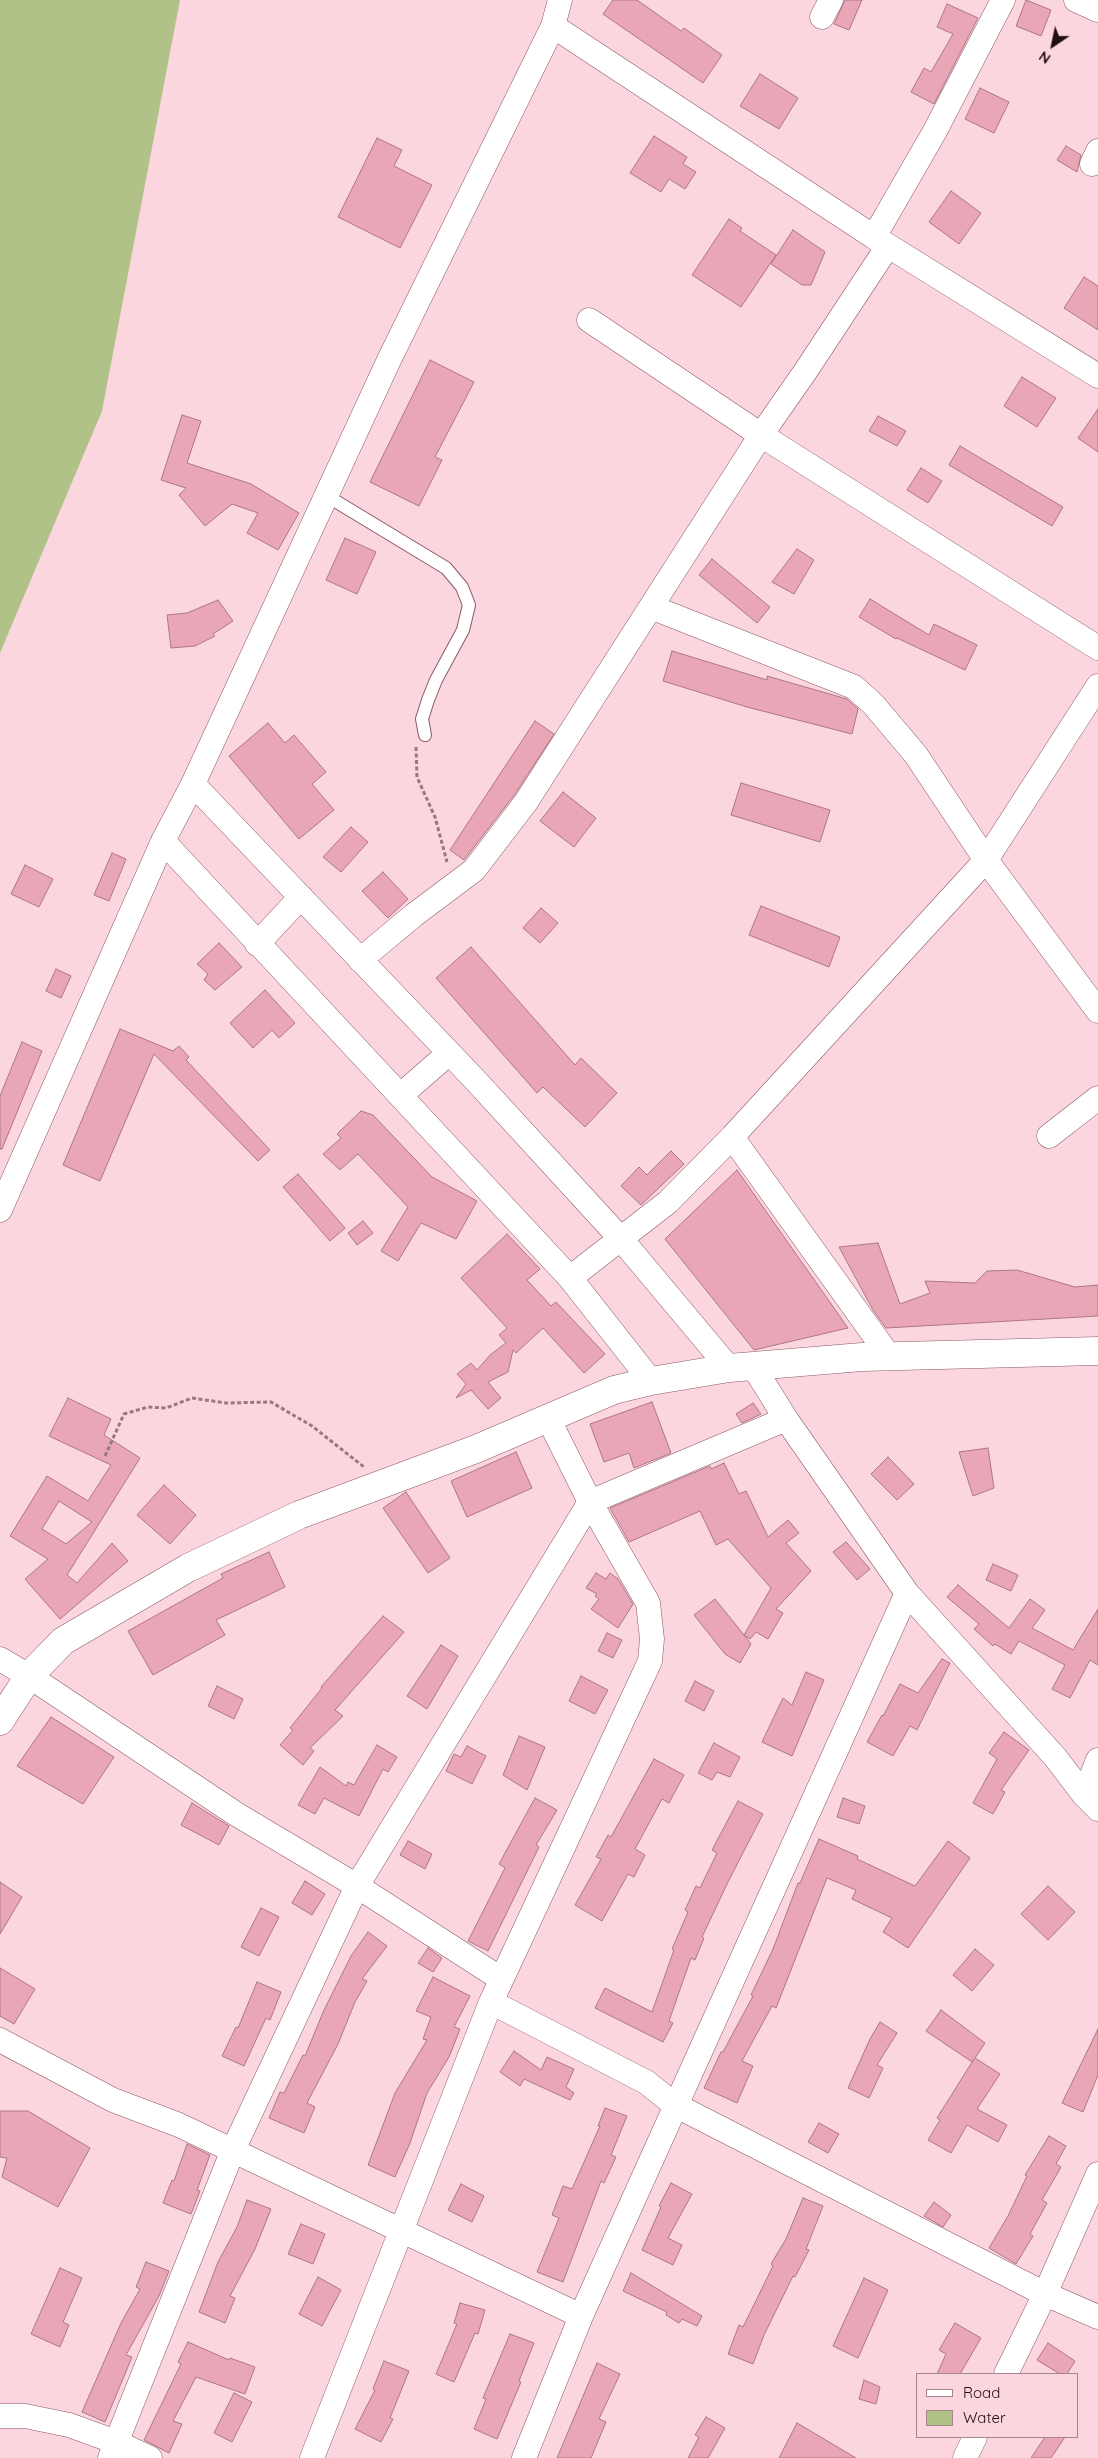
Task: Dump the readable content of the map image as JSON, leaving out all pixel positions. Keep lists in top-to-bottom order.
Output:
{
  "legend": ["Road", "Water"],
  "north": "bottom left"
}
